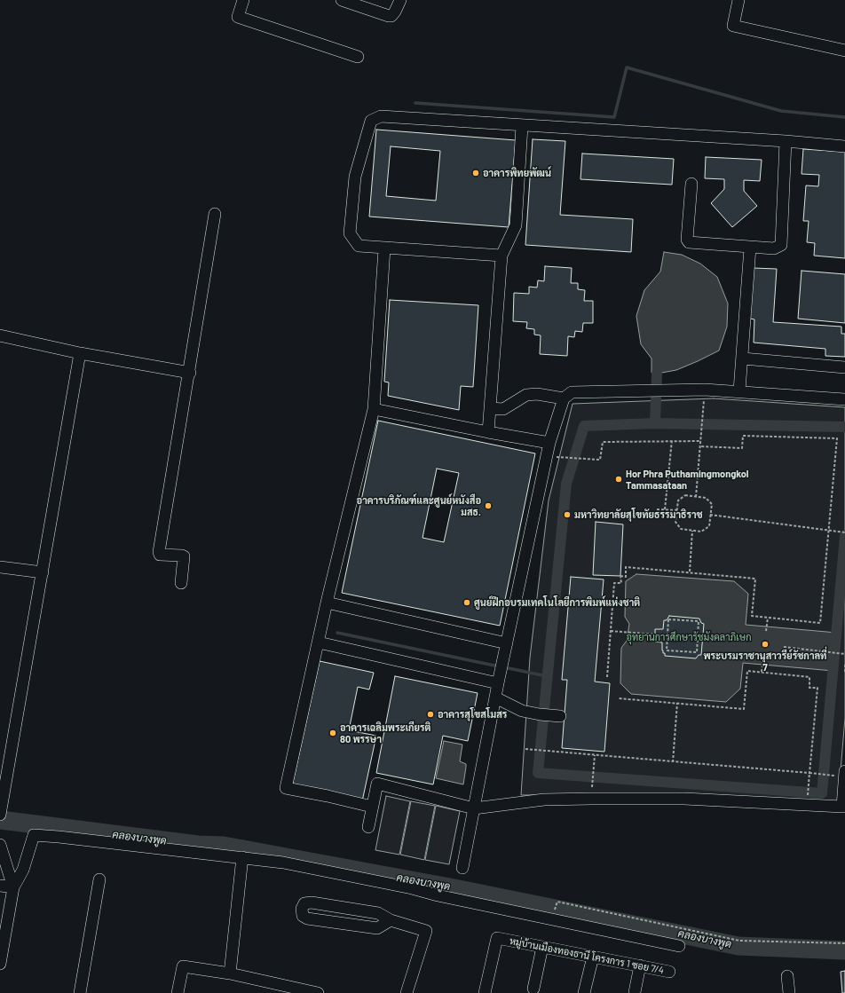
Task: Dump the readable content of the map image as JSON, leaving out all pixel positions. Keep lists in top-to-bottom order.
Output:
{
  "streets": {
    "street": ["หมู่บ้านเมืองทองธานี โครงการ 1 ซอย 7/4"]
  },
  "water": ["คลองบางพูด"],
  "parks": ["อุทยานการศึกษารัชมังคลาภิเษก"],
  "places": [
    "อาคารพิทยพัฒน์",
    "Hor Phra Puthamingmongkol Tammasataan",
    "อาคารบริภัณฑ์และศูนย์หนังสือ มสธ.",
    "มหาวิทยาลัยสุโขทัยธรรมาธิราช",
    "ศูนย์ฝึกอบรมเทคโนโลยีการพิมพ์แห่งชาติ",
    "พระบรมราชานุสาวรีย์รัชกาลที่ 7",
    "อาคารสุโขสโมสร",
    "อาคารเฉลิมพระเกียรติ 80 พรรษา"
  ]
}
